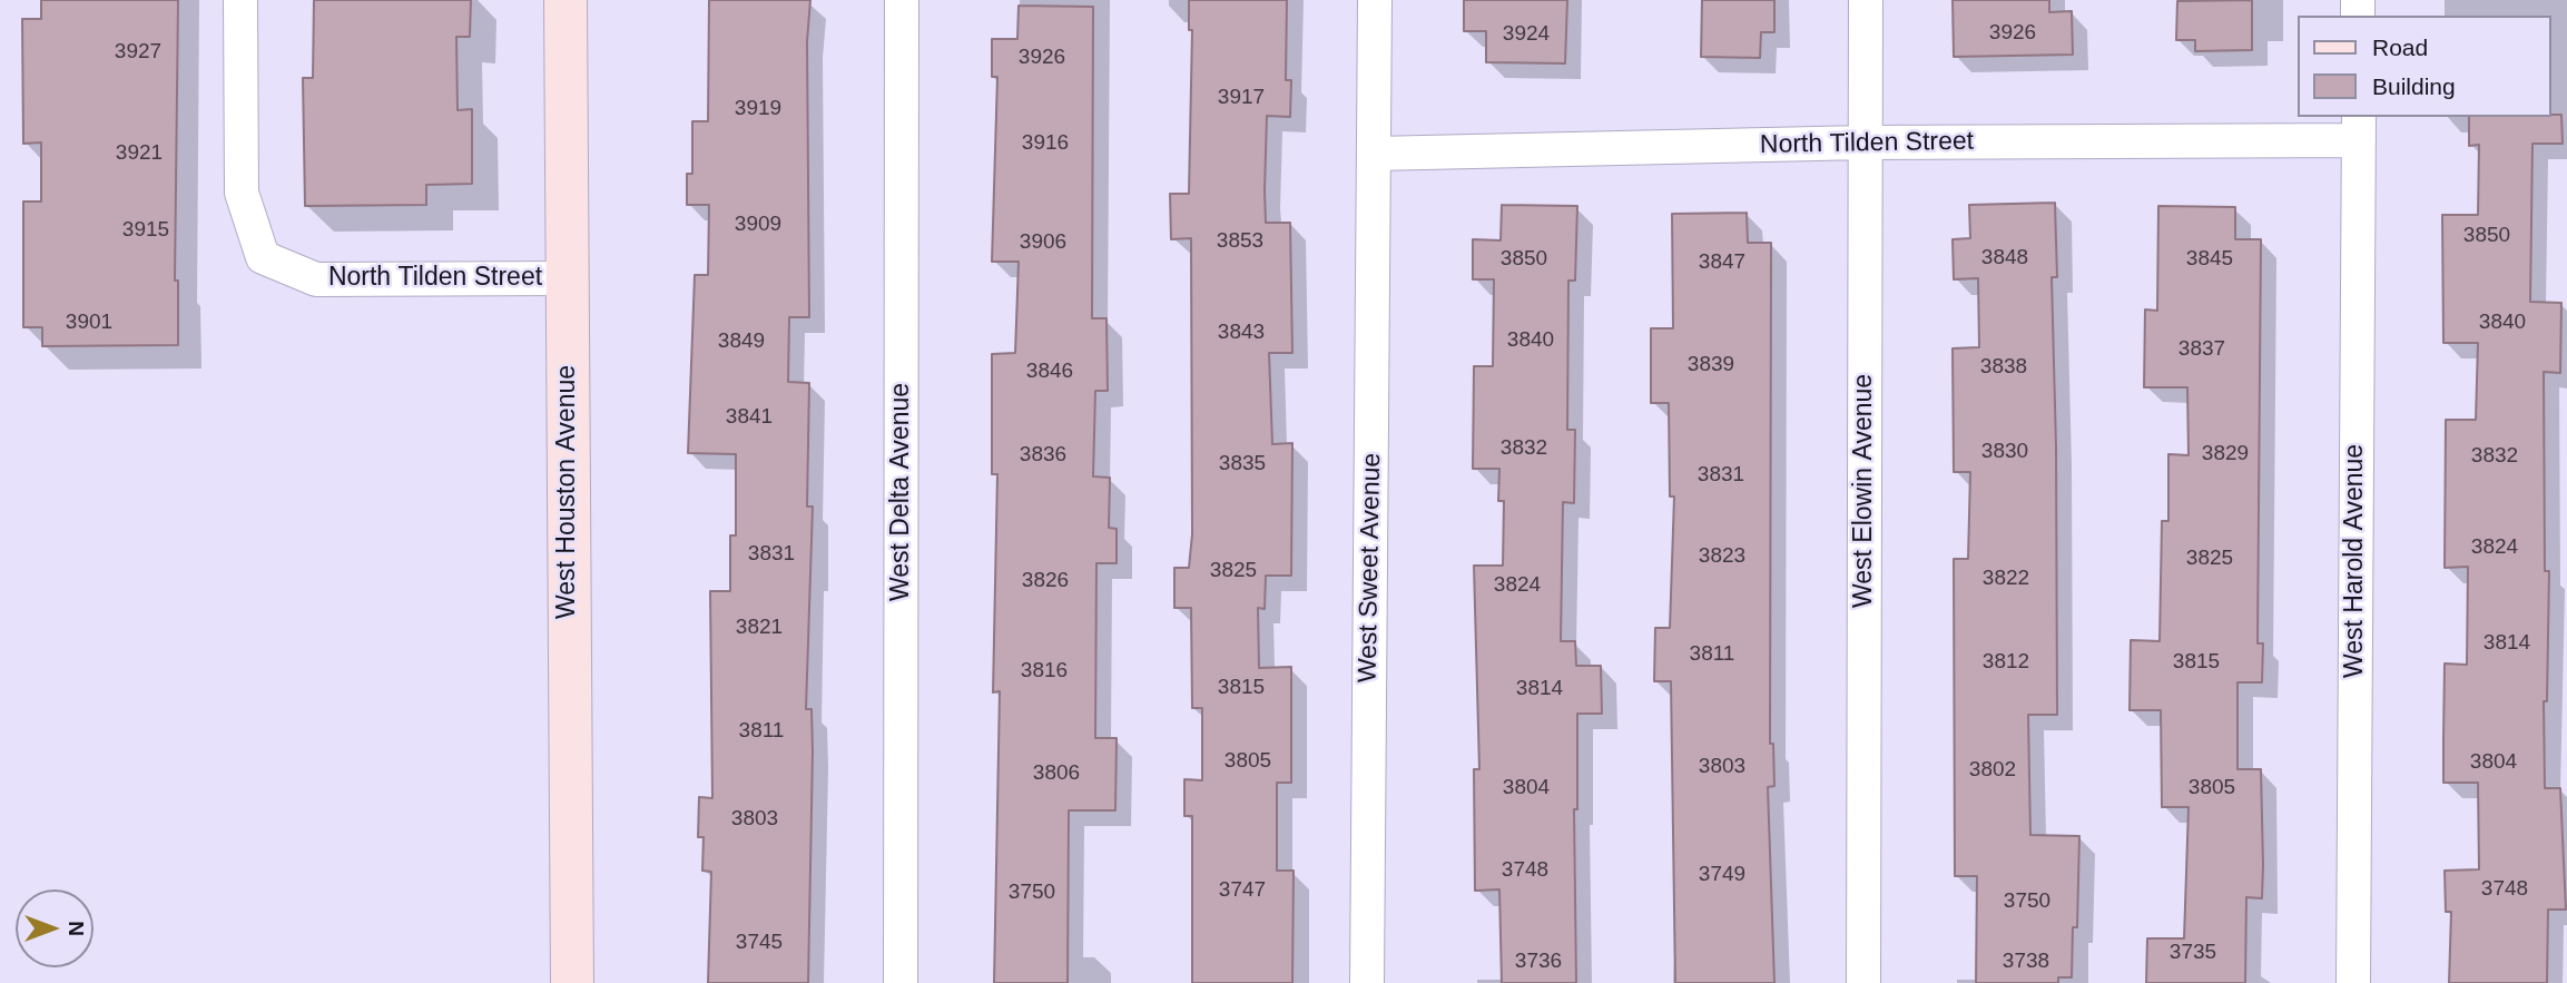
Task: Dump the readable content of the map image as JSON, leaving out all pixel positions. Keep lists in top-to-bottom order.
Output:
{
  "streets": {
    "street": [
      "North Tilden Street",
      "West Elowin Avenue",
      "West Houston Avenue",
      "West Delta Avenue",
      "West Harold Avenue",
      "West Sweet Avenue"
    ]
  },
  "crossings": [
    ["North Tilden Street", "West Elowin Avenue"],
    ["North Tilden Street", "West Houston Avenue"],
    ["North Tilden Street", "West Harold Avenue"],
    ["North Tilden Street", "West Sweet Avenue"]
  ],
  "house_numbers": [
    "3926",
    "3924",
    "3927",
    "3926",
    "3917",
    "3919",
    "3916",
    "3921",
    "3909",
    "3915",
    "3850",
    "3853",
    "3906",
    "3848",
    "3850",
    "3845",
    "3847",
    "3901",
    "3840",
    "3843",
    "3840",
    "3849",
    "3837",
    "3839",
    "3838",
    "3846",
    "3841",
    "3832",
    "3830",
    "3829",
    "3836",
    "3832",
    "3835",
    "3831",
    "3824",
    "3831",
    "3823",
    "3825",
    "3825",
    "3822",
    "3826",
    "3824",
    "3821",
    "3814",
    "3811",
    "3812",
    "3815",
    "3816",
    "3815",
    "3814",
    "3811",
    "3805",
    "3804",
    "3803",
    "3802",
    "3806",
    "3804",
    "3805",
    "3803",
    "3748",
    "3749",
    "3748",
    "3747",
    "3750",
    "3750",
    "3745",
    "3735",
    "3736",
    "3738"
  ],
  "legend": ["Road", "Building"],
  "north": "right"
}
